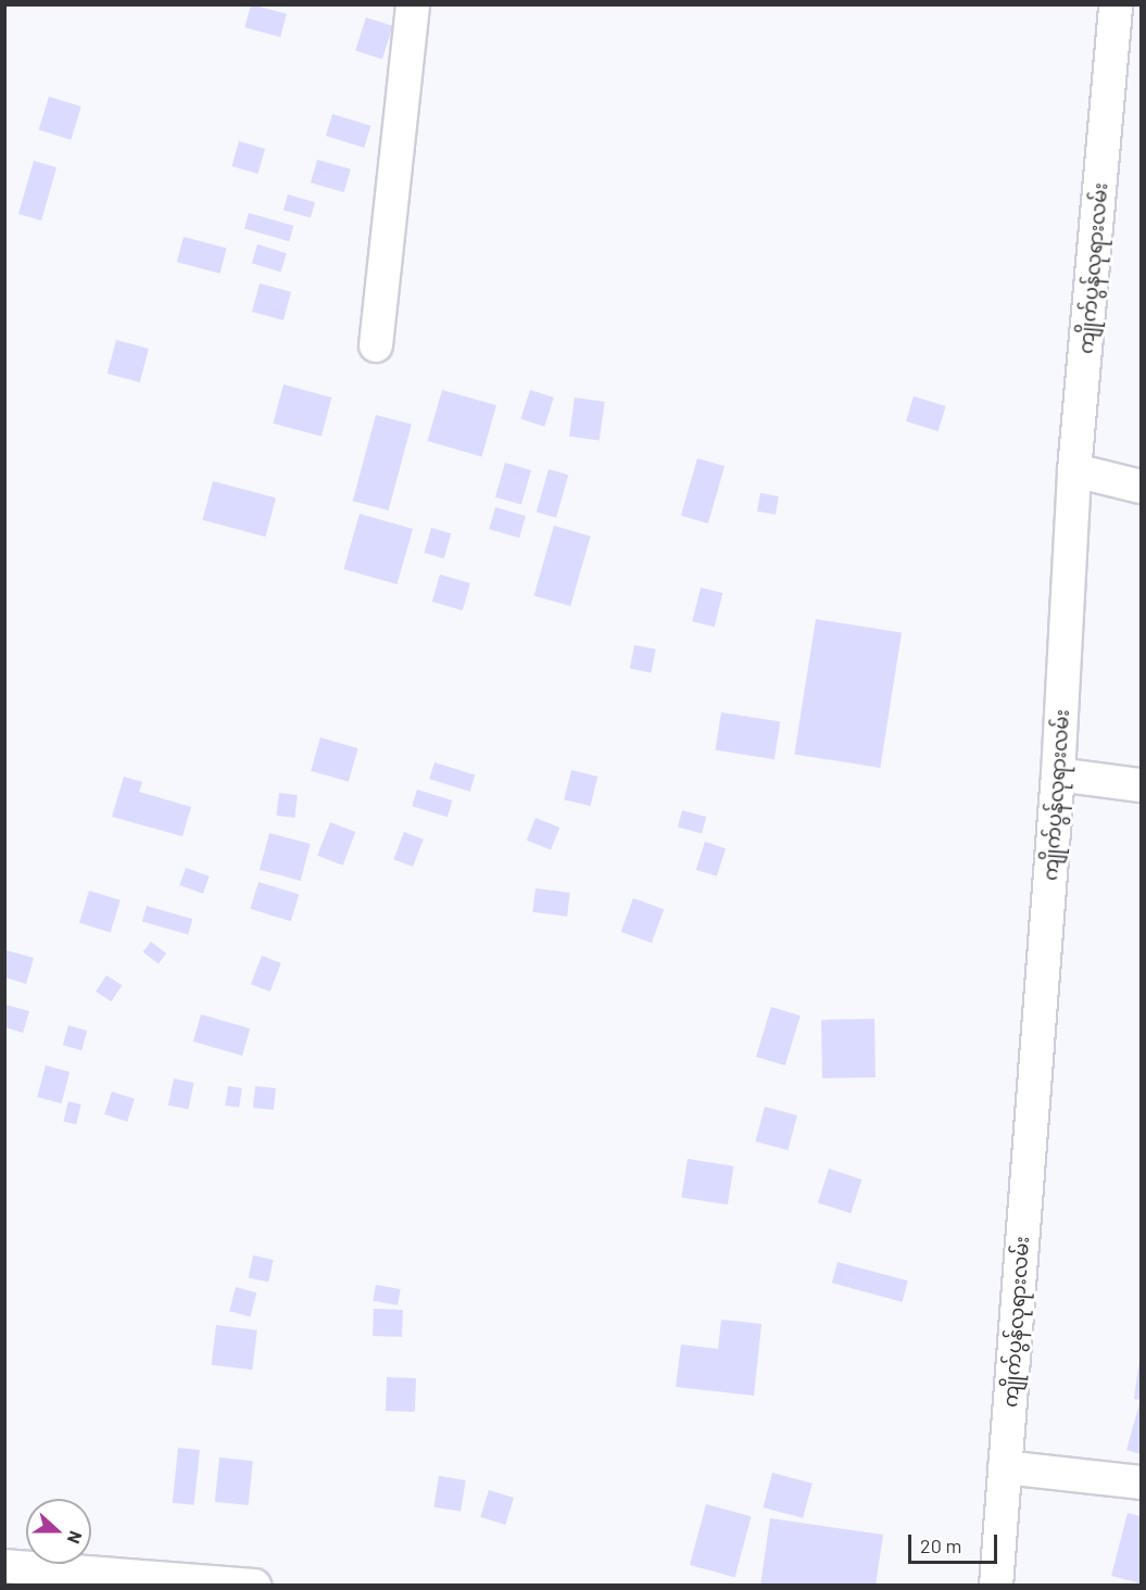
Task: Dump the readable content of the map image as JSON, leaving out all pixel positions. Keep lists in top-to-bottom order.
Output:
{
  "streets": {
    "street": ["ကျိုက်ပွန်လုရားလမ်း"]
  },
  "scale_bar": "20 m",
  "north": "right"
}
